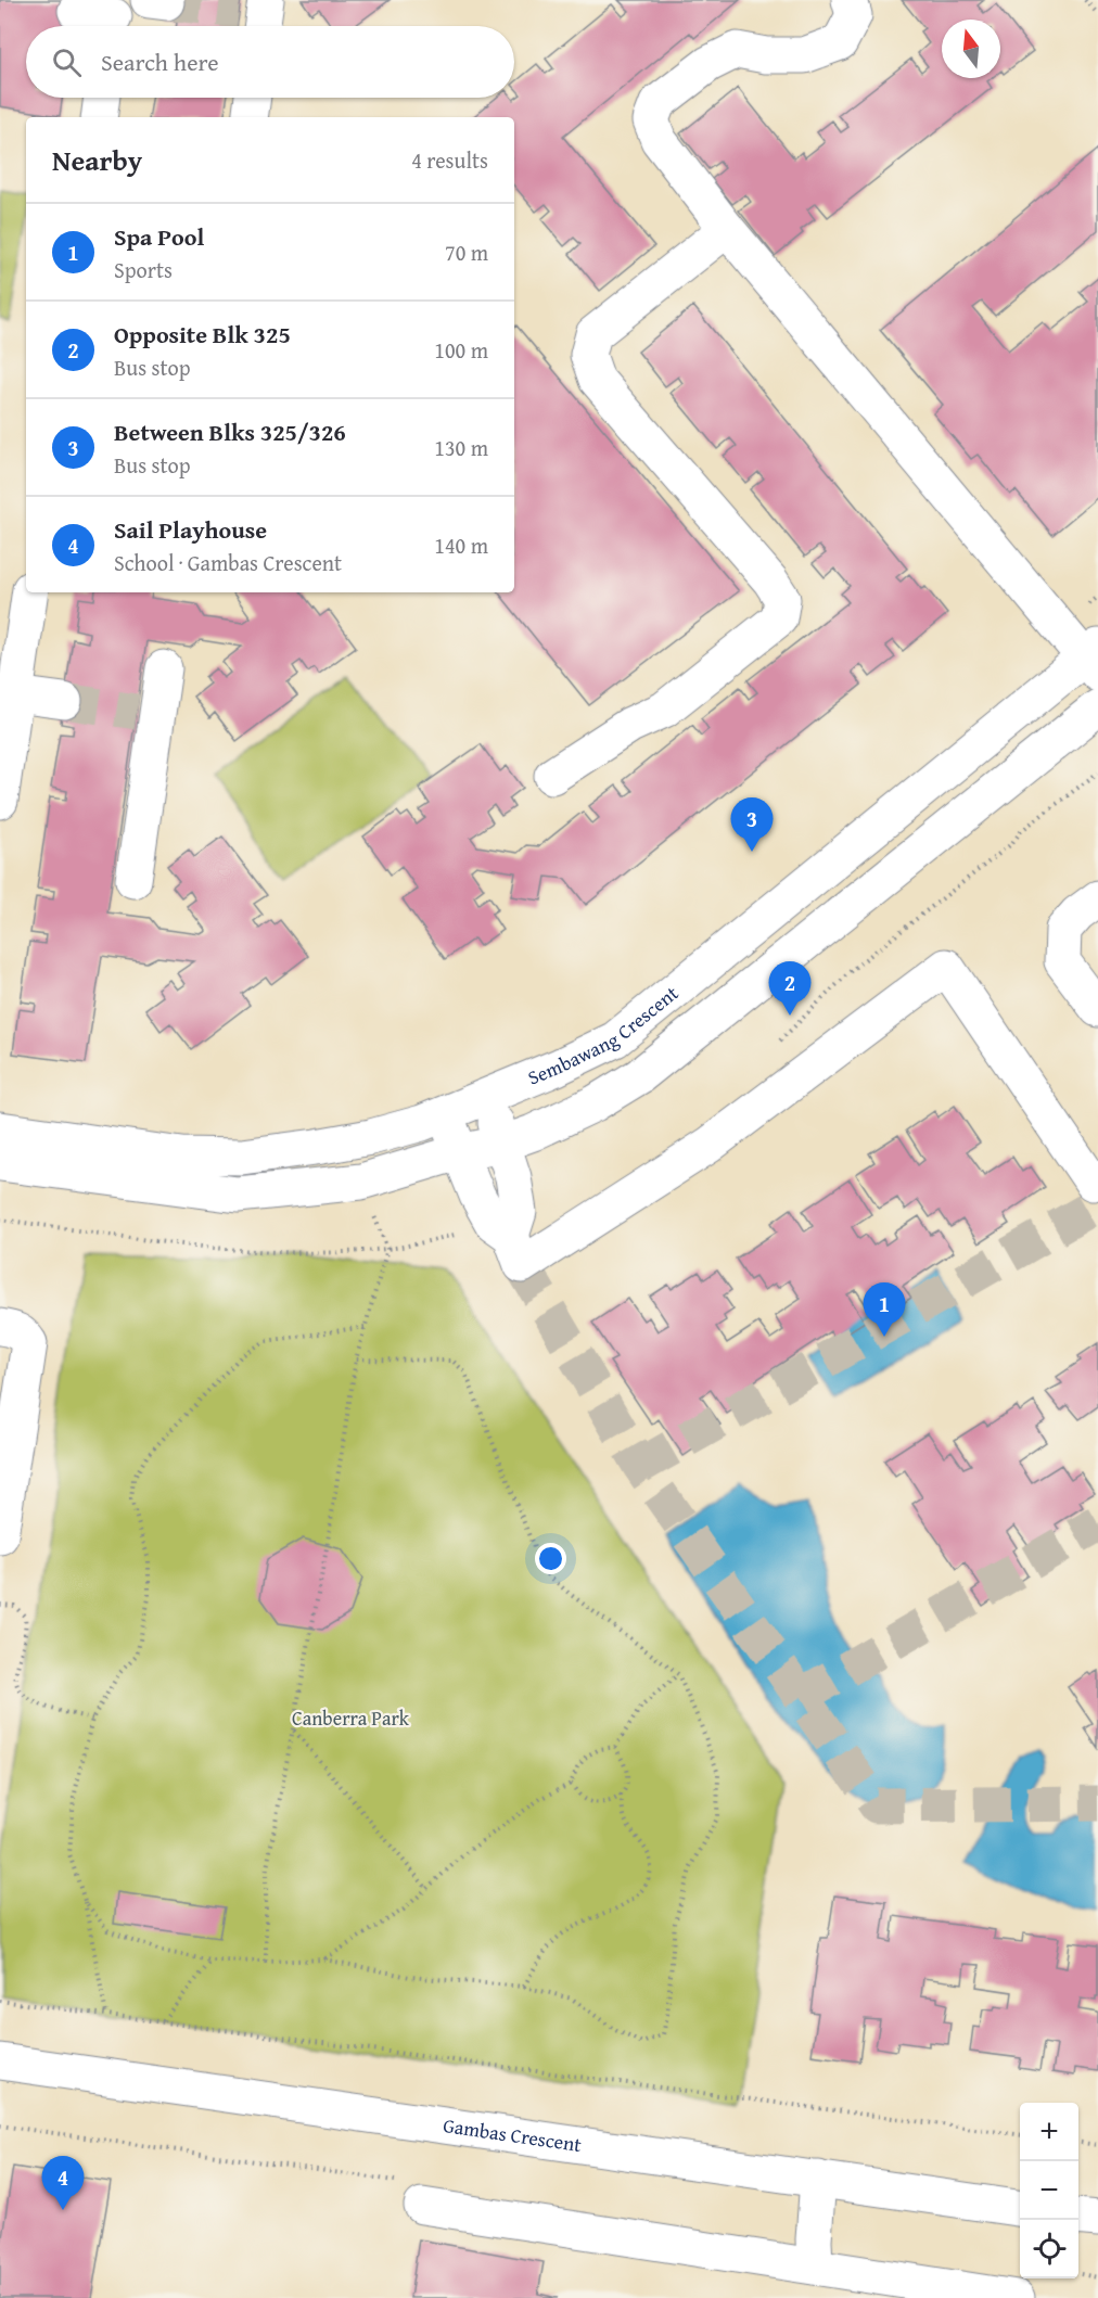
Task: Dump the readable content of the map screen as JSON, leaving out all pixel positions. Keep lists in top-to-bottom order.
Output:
{
  "streets": {
    "street": ["Sembawang Crescent", "Gambas Crescent"]
  },
  "parks": ["Canberra Park"],
  "north": "top",
  "page": {
    "search": "Search here",
    "heading": ["Nearby", "4 results"],
    "list": [
      {
        "mark": "1",
        "name": "Spa Pool",
        "note": "Sports",
        "value": "70 m"
      },
      {
        "mark": "2",
        "name": "Opposite Blk 325",
        "note": "Bus stop",
        "value": "100 m"
      },
      {
        "mark": "3",
        "name": "Between Blks 325/326",
        "note": "Bus stop",
        "value": "130 m"
      },
      {
        "mark": "4",
        "name": "Sail Playhouse",
        "note": "School · Gambas Crescent",
        "value": "140 m"
      }
    ],
    "pins": [
      "3",
      "2",
      "1",
      "4"
    ],
    "map_buttons": ["+", "−"]
  }
}
